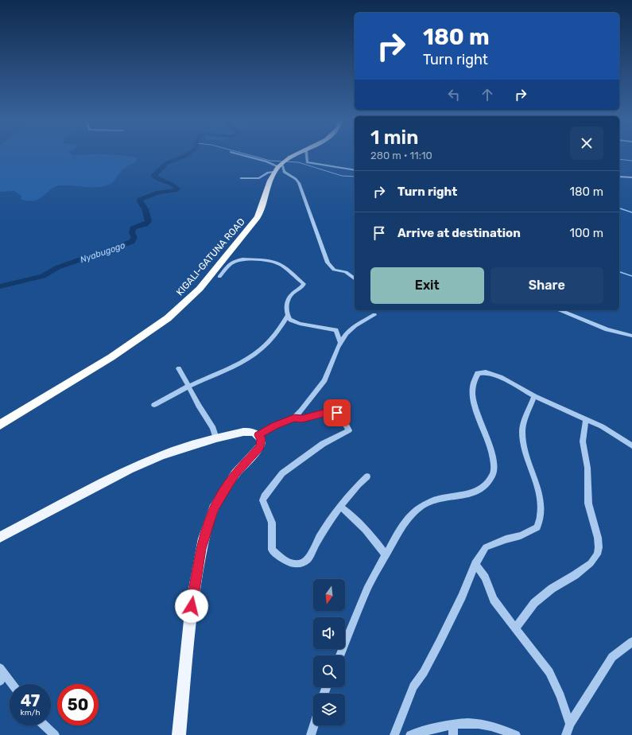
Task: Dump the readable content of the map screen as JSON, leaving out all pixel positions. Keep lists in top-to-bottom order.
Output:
{
  "streets": {
    "highway": ["KIGALI-GATUNA ROAD"]
  },
  "water": ["Nyabugogo"],
  "north": "bottom",
  "page": {
    "turn": ["180 m", "Turn right"],
    "heading": ["1 min", "280 m · 11:10"],
    "list": [
      {
        "name": "Turn right",
        "value": "180 m"
      },
      {
        "name": "Arrive at destination",
        "value": "100 m"
      }
    ],
    "buttons": ["Exit", "Share"],
    "speed": "47 km/h",
    "limit": "50"
  }
}
